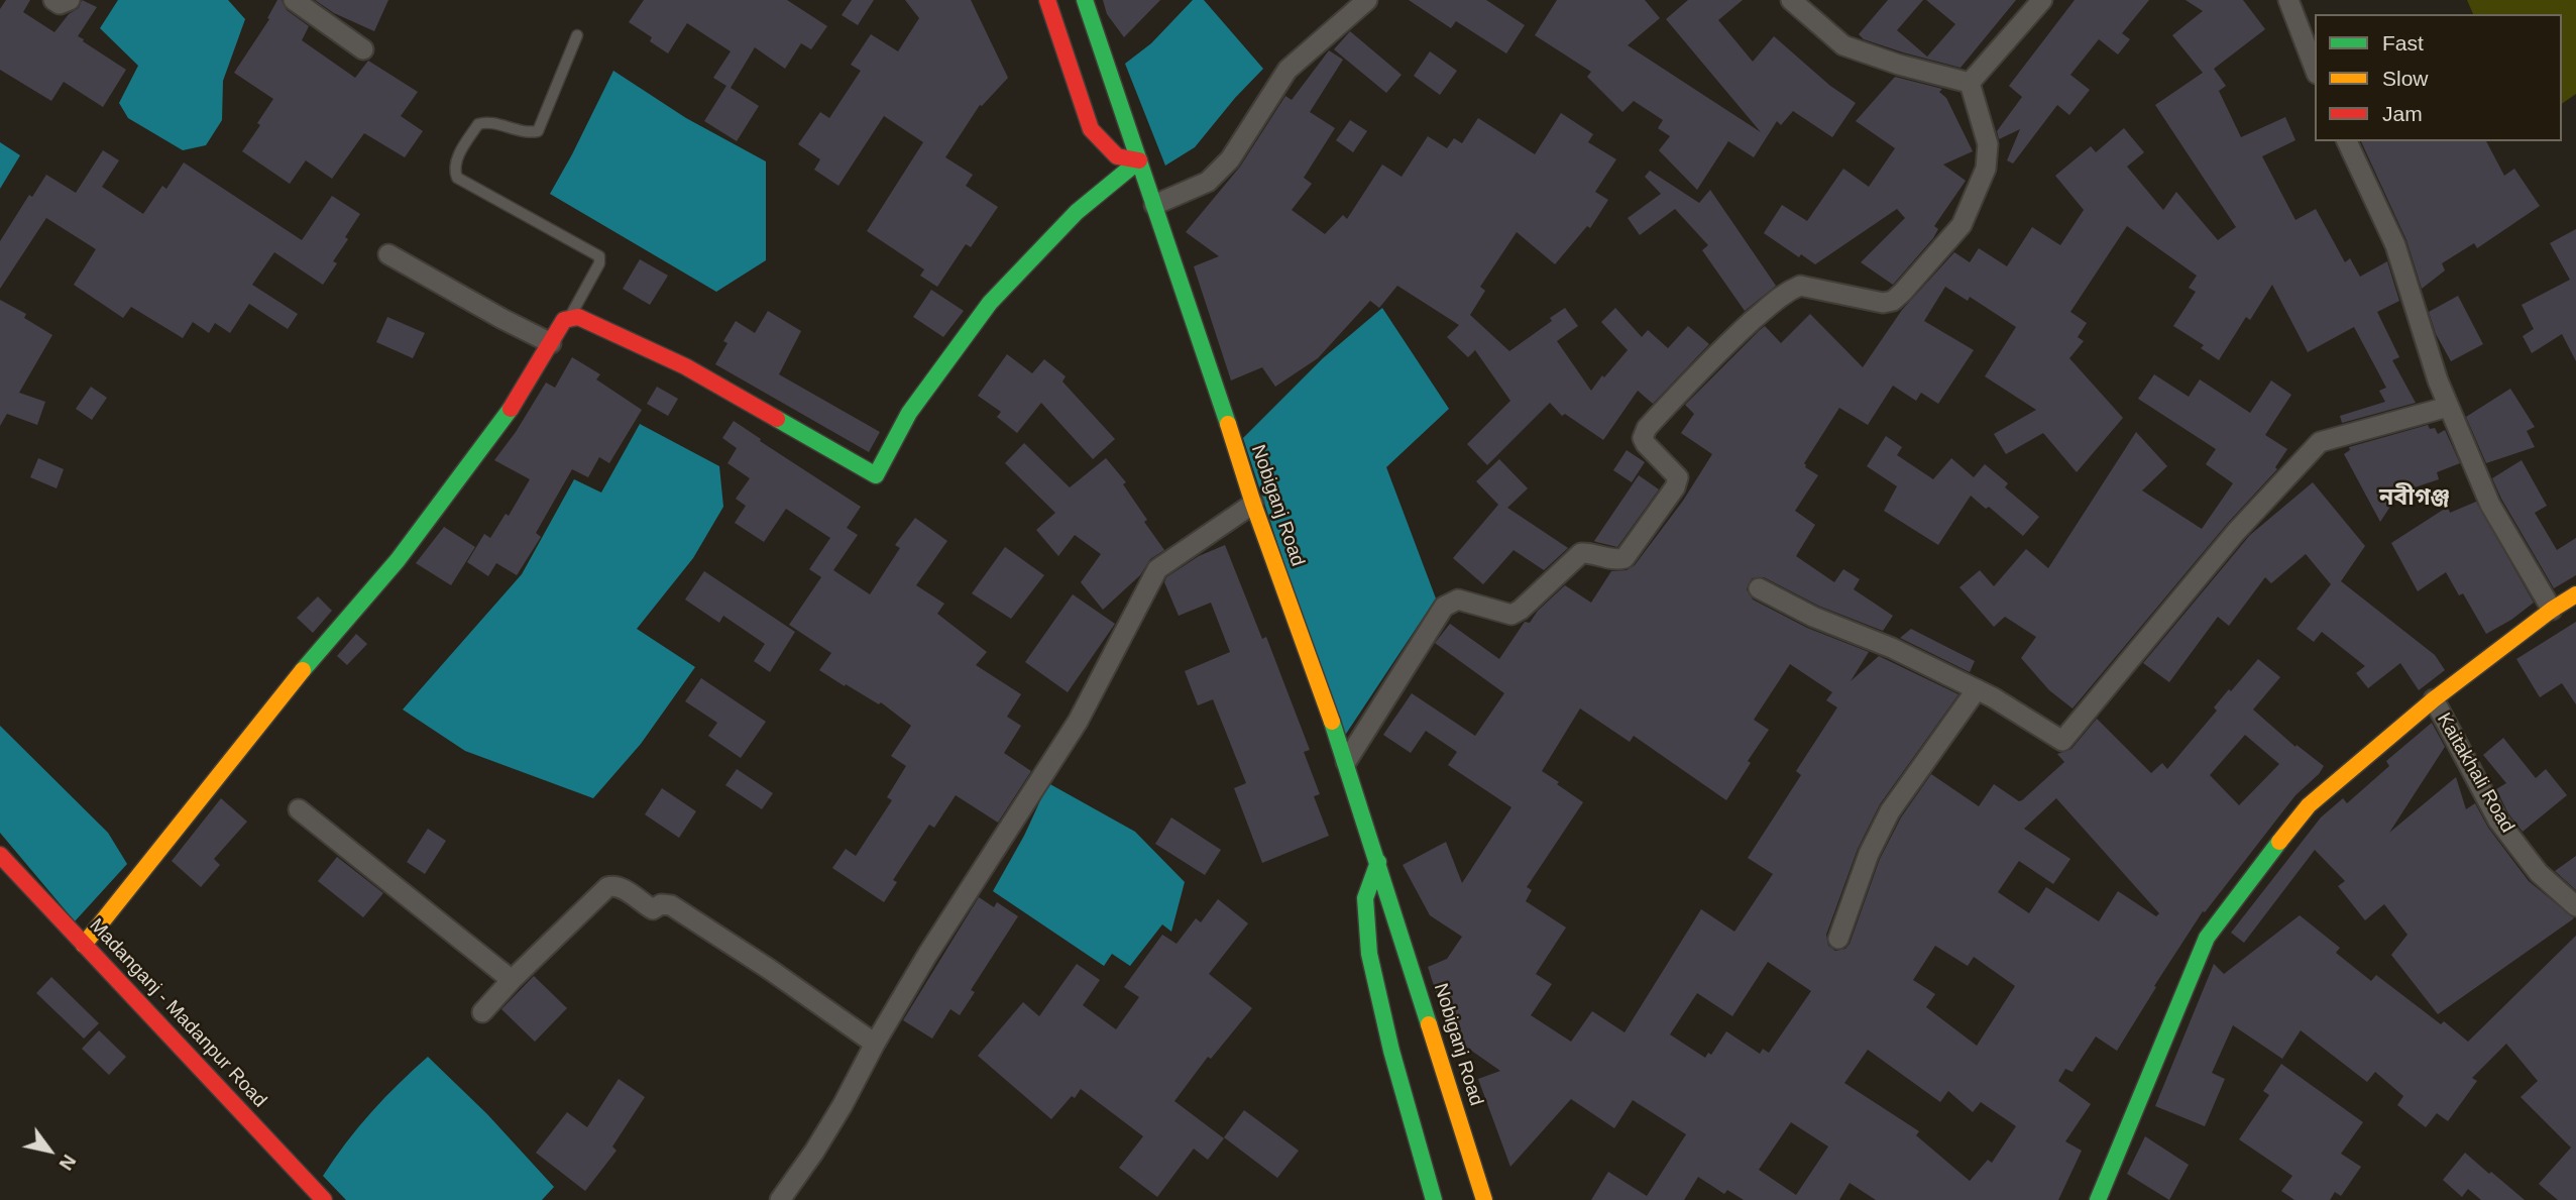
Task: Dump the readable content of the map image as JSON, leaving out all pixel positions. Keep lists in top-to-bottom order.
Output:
{
  "streets": {
    "main road": ["Nobiganj Road", "Madanganj - Madanpur Road"],
    "street": ["Kaitakhali Road"]
  },
  "districts": ["নবীগঞ্জ"],
  "legend": ["Fast", "Slow", "Jam"],
  "north": "bottom right"
}
